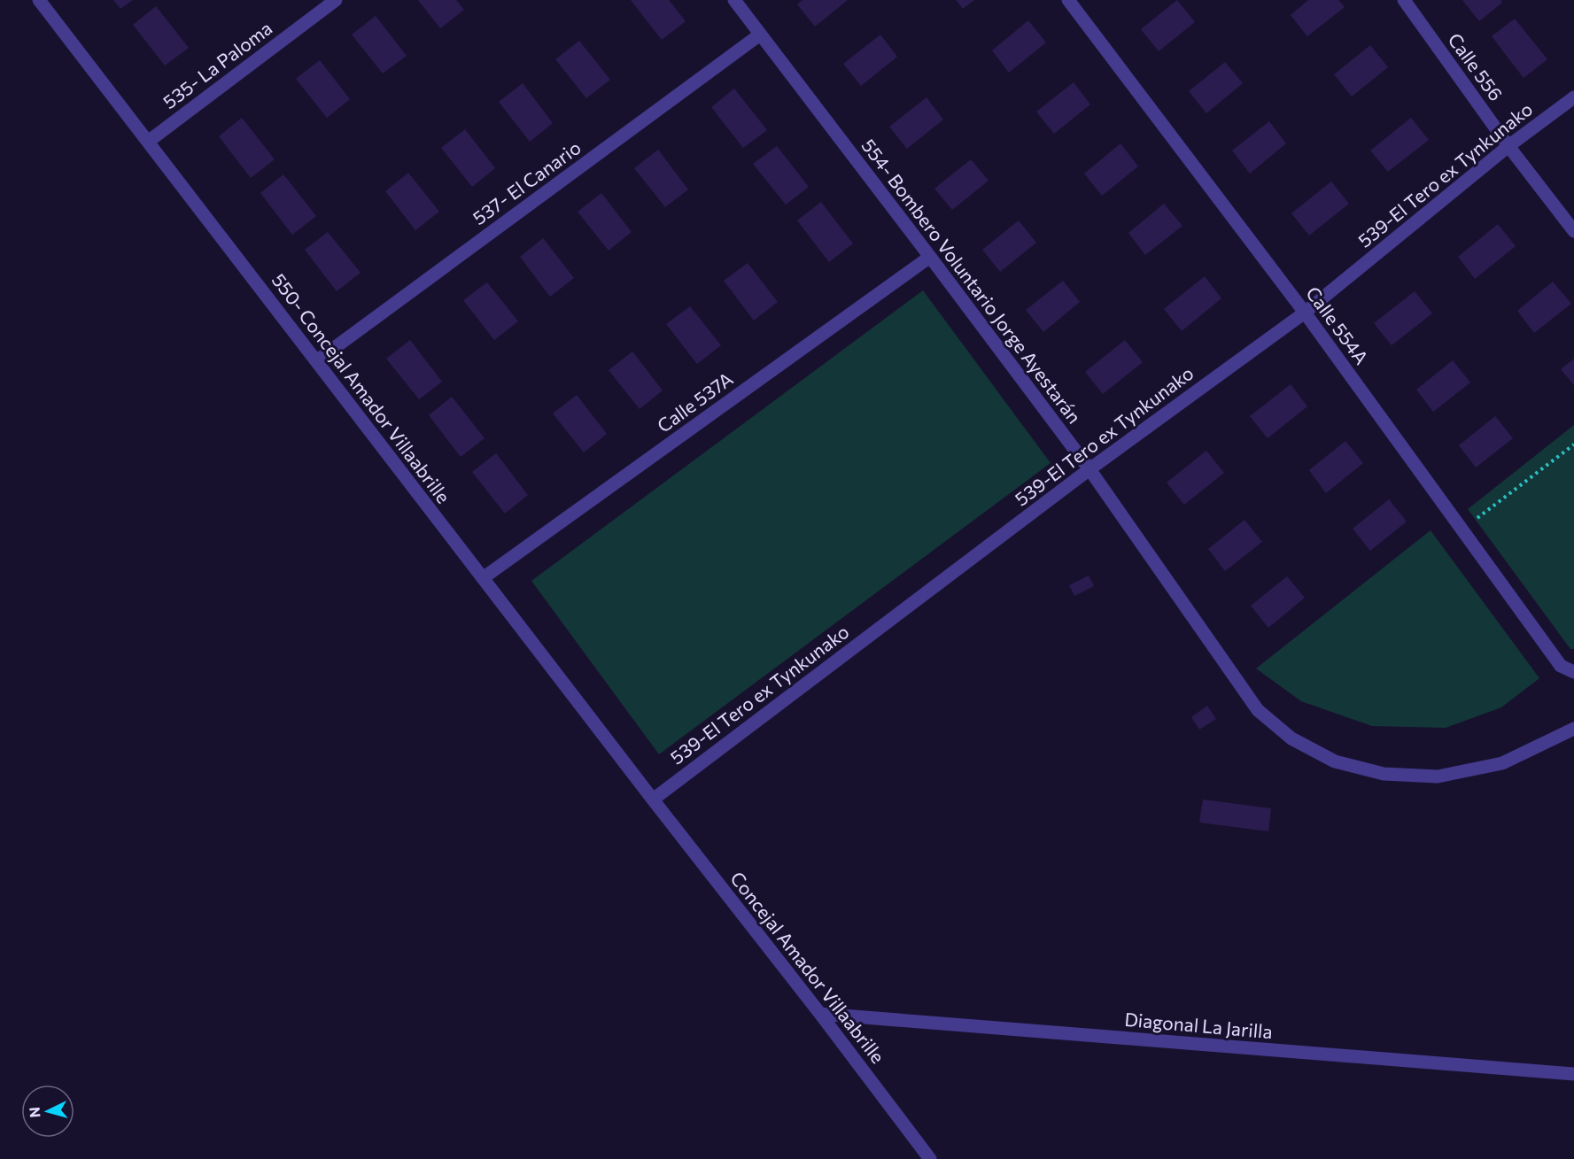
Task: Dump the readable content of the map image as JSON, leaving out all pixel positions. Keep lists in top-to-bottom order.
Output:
{
  "streets": {
    "street": [
      "535- La Paloma",
      "Calle 556",
      "539-El Tero ex Tynkunako",
      "537- El Canario",
      "554- Bombero Voluntario Jorge Ayestarán",
      "Calle 554A",
      "550- Concejal Amador Villaabrille",
      "Calle 537A",
      "Concejal Amador Villaabrille",
      "Diagonal La Jarilla"
    ]
  },
  "crossings": [
    ["535- La Paloma", "550- Concejal Amador Villaabrille"],
    ["Calle 556", "539-El Tero ex Tynkunako"],
    ["539-El Tero ex Tynkunako", "554- Bombero Voluntario Jorge Ayestarán"],
    ["539-El Tero ex Tynkunako", "Calle 554A"],
    ["539-El Tero ex Tynkunako", "550- Concejal Amador Villaabrille"],
    ["539-El Tero ex Tynkunako", "Concejal Amador Villaabrille"],
    ["537- El Canario", "554- Bombero Voluntario Jorge Ayestarán"],
    ["537- El Canario", "550- Concejal Amador Villaabrille"],
    ["554- Bombero Voluntario Jorge Ayestarán", "Calle 537A"],
    ["550- Concejal Amador Villaabrille", "Calle 537A"],
    ["550- Concejal Amador Villaabrille", "Concejal Amador Villaabrille"],
    ["Concejal Amador Villaabrille", "Diagonal La Jarilla"]
  ],
  "north": "left"
}
